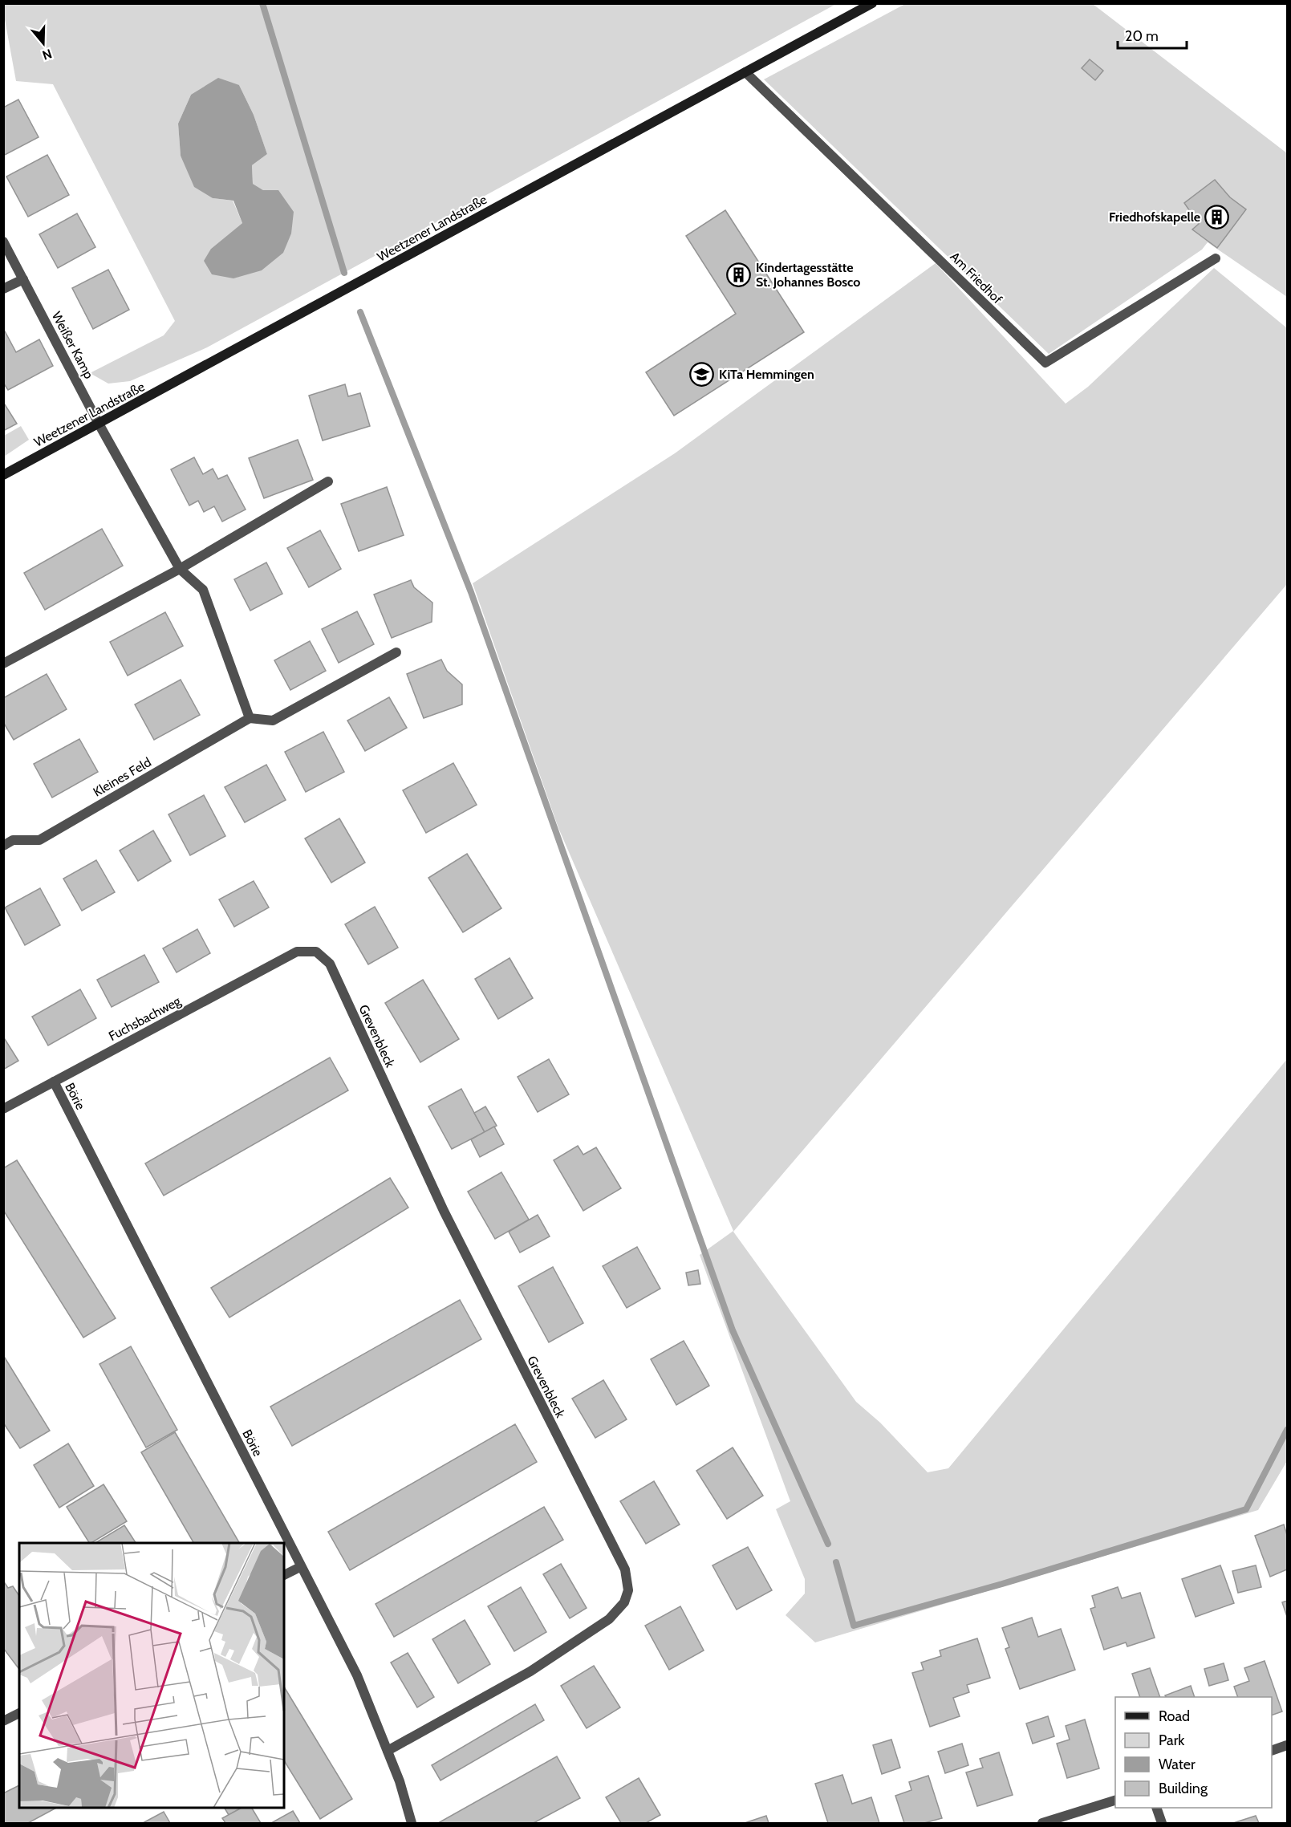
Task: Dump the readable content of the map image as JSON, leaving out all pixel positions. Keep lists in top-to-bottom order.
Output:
{
  "streets": {
    "main road": ["Weetzener Landstraße"],
    "street": [
      "Am Friedhof",
      "Weißer Kamp",
      "Kleines Feld",
      "Fuchsbachweg",
      "Grevenbleck",
      "Börie"
    ]
  },
  "crossings": [
    ["Weetzener Landstraße", "Am Friedhof"],
    ["Weetzener Landstraße", "Weißer Kamp"],
    ["Fuchsbachweg", "Grevenbleck"],
    ["Fuchsbachweg", "Börie"],
    ["Grevenbleck", "Börie"]
  ],
  "places": {
    "building": ["Friedhofskapelle", "Kindertagesstätte St. Johannes Bosco"],
    "school or university": ["KiTa Hemmingen"]
  },
  "legend": [
    "Road",
    "Park",
    "Water",
    "Building"
  ],
  "scale_bar": "20 m",
  "north": "bottom"
}
